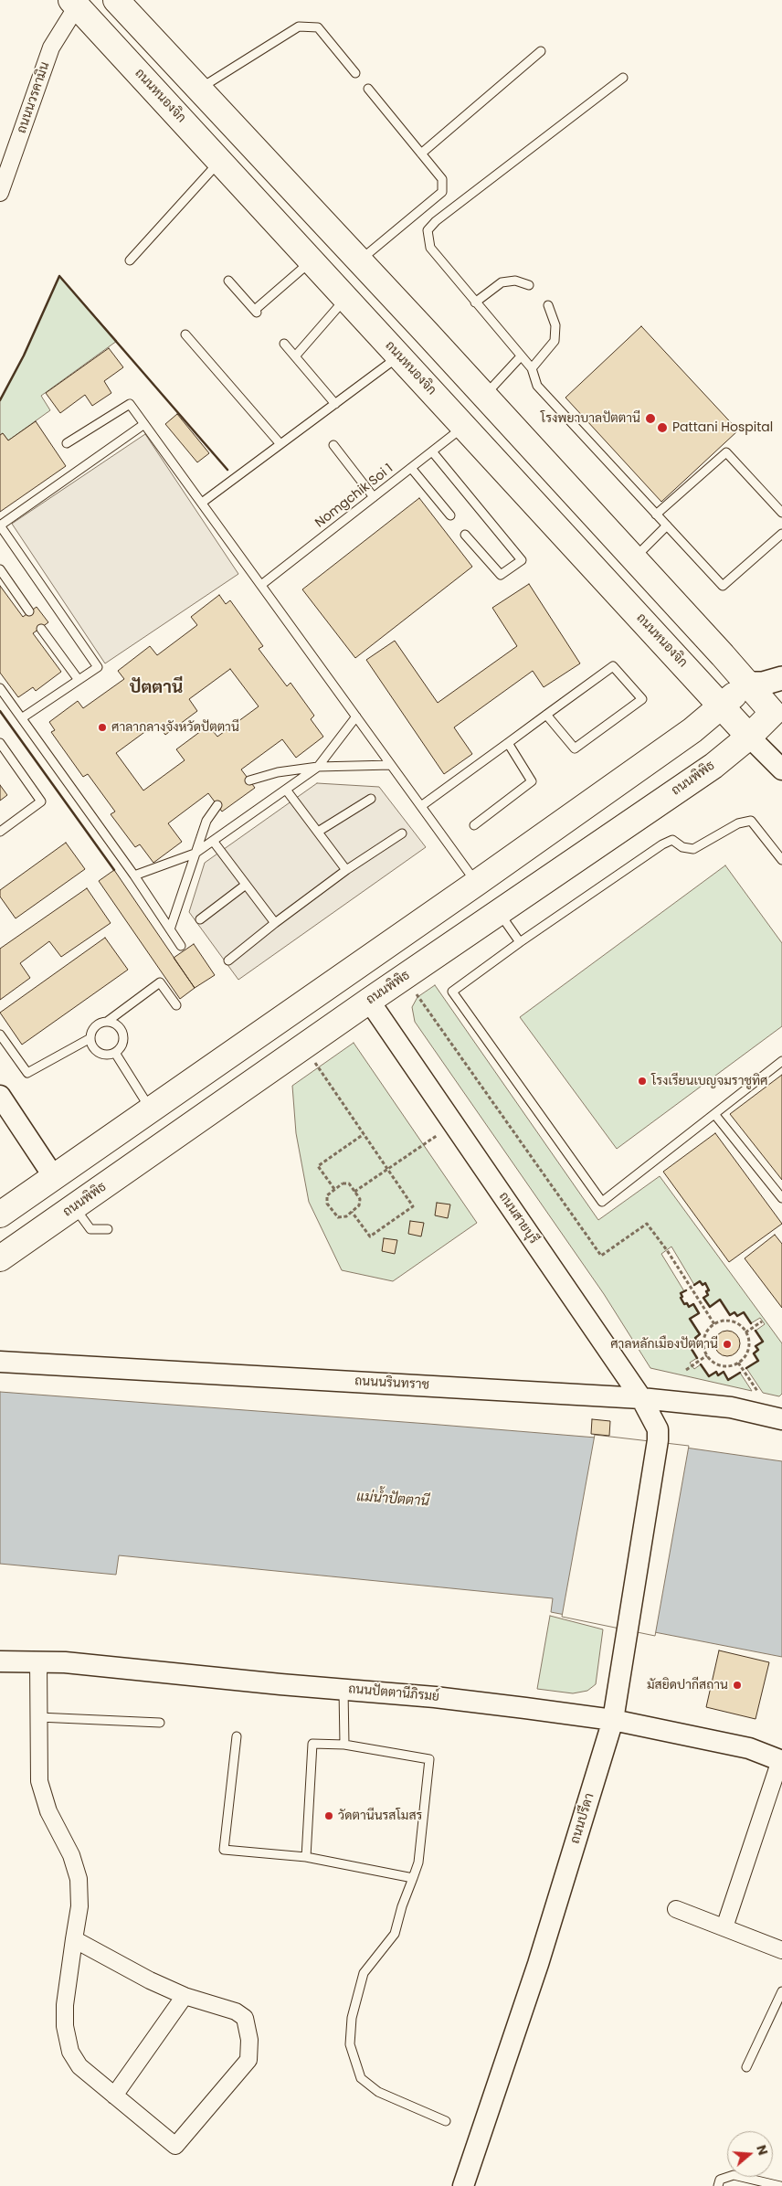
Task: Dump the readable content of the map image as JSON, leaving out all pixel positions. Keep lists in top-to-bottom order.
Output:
{
  "streets": {
    "main road": ["ถนนหนองจิก", "ถนนพิพิธ"],
    "street": [
      "ถนนนวรคามิน",
      "ถนนสายบุรี",
      "ถนนนรินทราช",
      "ถนนปัตตานีภิรมย์",
      "ถนนปรีดา"
    ],
    "lane": ["Nomgchik Soi 1"]
  },
  "crossings": [
    ["ถนนหนองจิก", "ถนนนวรคามิน"],
    ["ถนนหนองจิก", "Nomgchik Soi 1"],
    ["ถนนหนองจิก", "ถนนพิพิธ"],
    ["ถนนพิพิธ", "ถนนสายบุรี"],
    ["ถนนสายบุรี", "ถนนนรินทราช"],
    ["ถนนสายบุรี", "ถนนปรีดา"],
    ["ถนนปัตตานีภิรมย์", "ถนนปรีดา"]
  ],
  "districts": ["ปัตตานี"],
  "water": ["แม่น้ำปัตตานี"],
  "places": [
    "โรงพยาบาลปัตตานี",
    "Pattani Hospital",
    "ศาลากลางจังหวัดปัตตานี",
    "โรงเรียนเบญจมราชูทิศ",
    "ศาลหลักเมืองปัตตานี",
    "มัสยิดปากีสถาน",
    "วัดตานีนรสโมสร"
  ],
  "north": "right"
}
